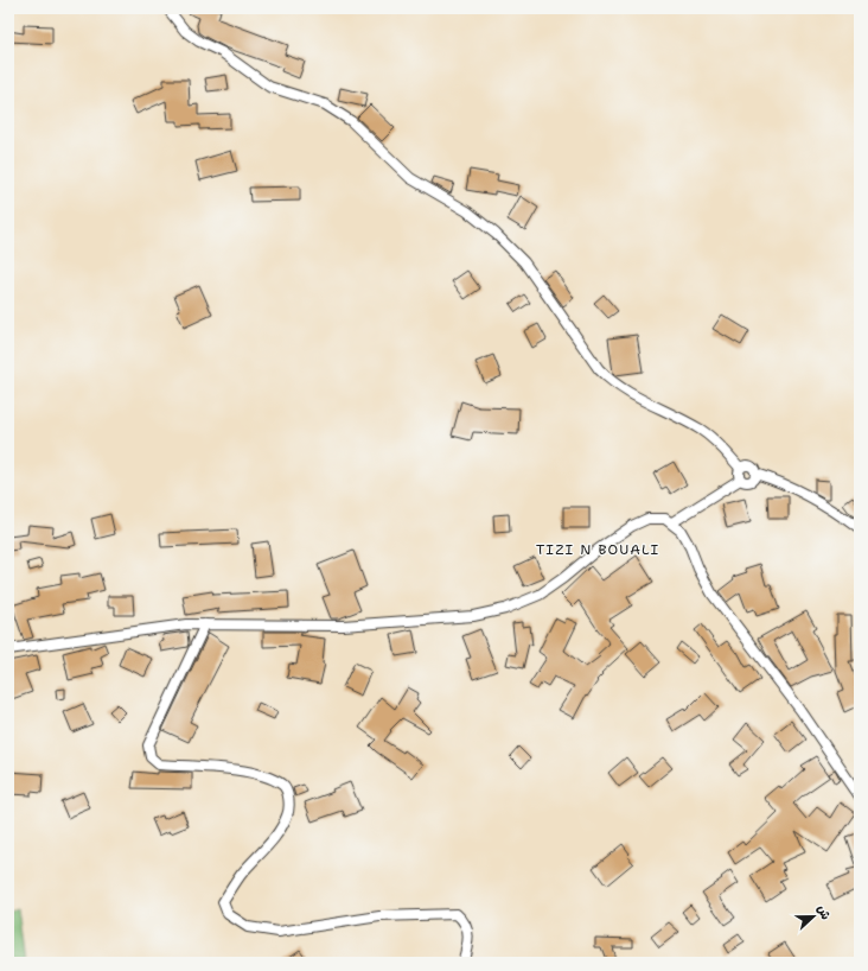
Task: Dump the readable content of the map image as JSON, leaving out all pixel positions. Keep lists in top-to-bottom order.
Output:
{
  "districts": ["TIZI N BOUALI"],
  "north": "right"
}
